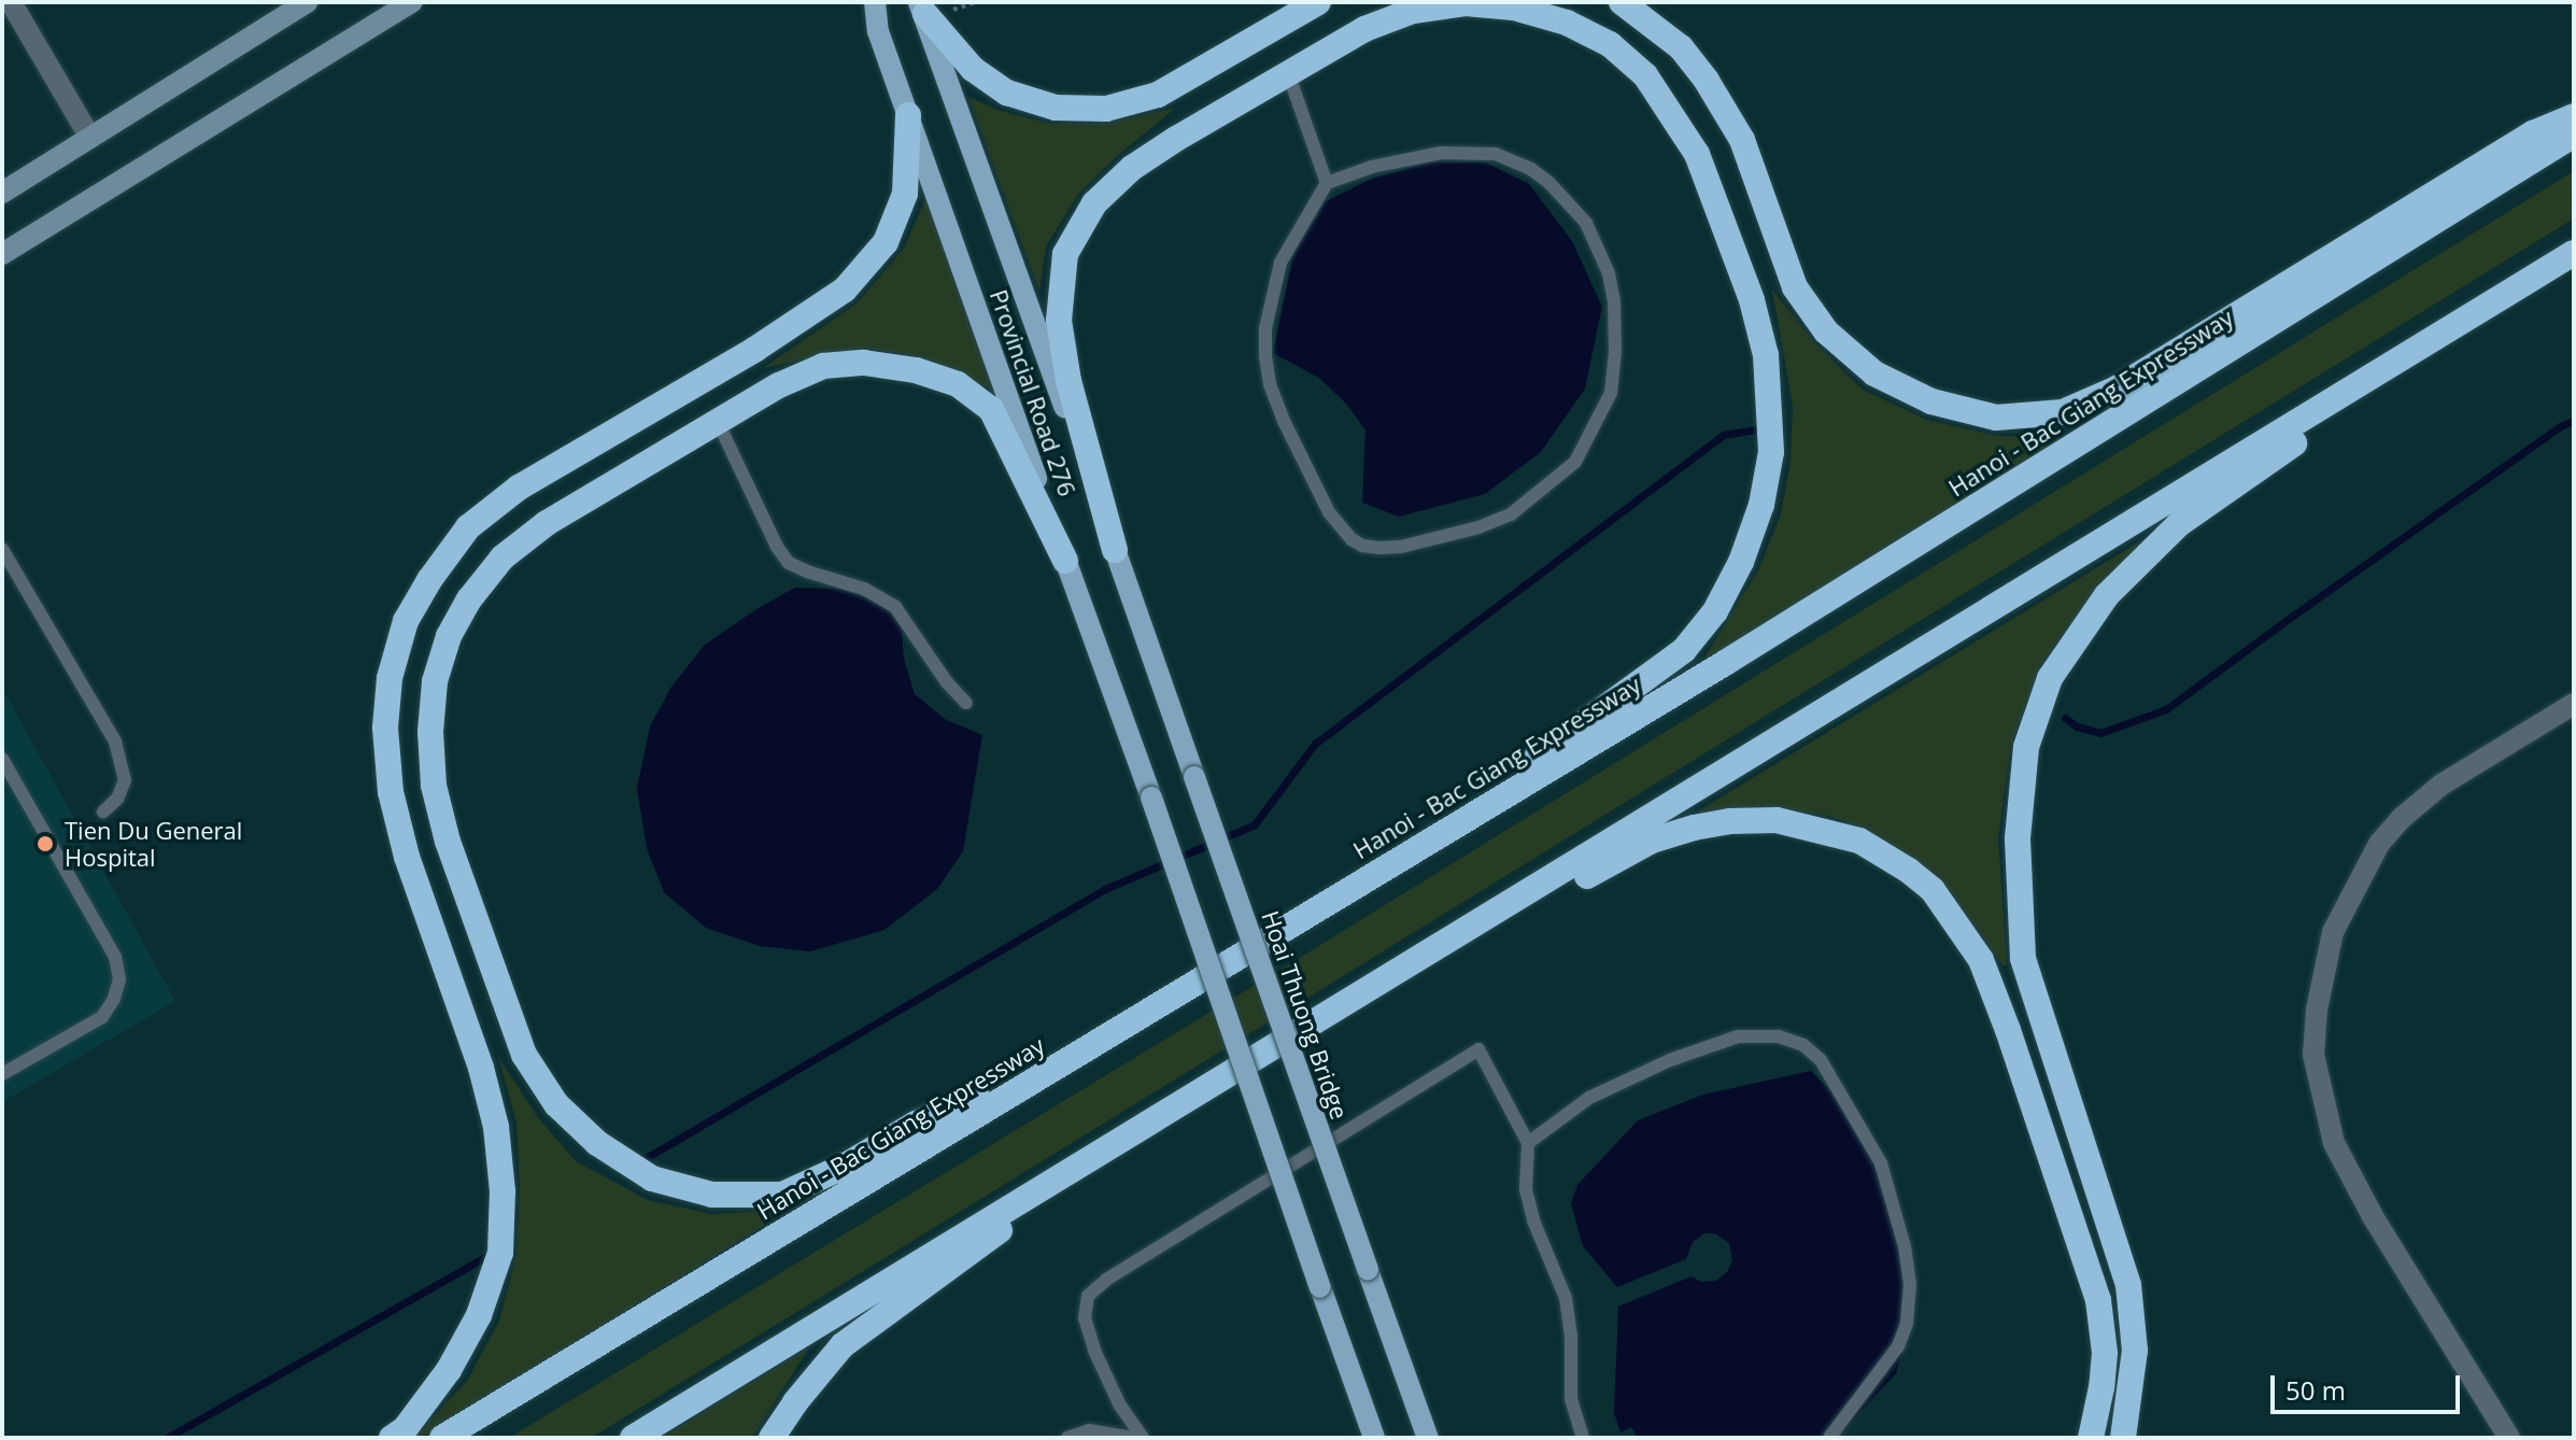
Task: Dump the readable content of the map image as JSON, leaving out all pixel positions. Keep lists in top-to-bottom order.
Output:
{
  "streets": {
    "highway": ["Hanoi - Bac Giang Expressway"],
    "main road": ["Provincial Road 276", "Hoai Thuong Bridge"]
  },
  "crossings": [
    ["Provincial Road 276", "Hoai Thuong Bridge"]
  ],
  "places": ["Tien Du General Hospital"],
  "scale_bar": "50 m"
}
